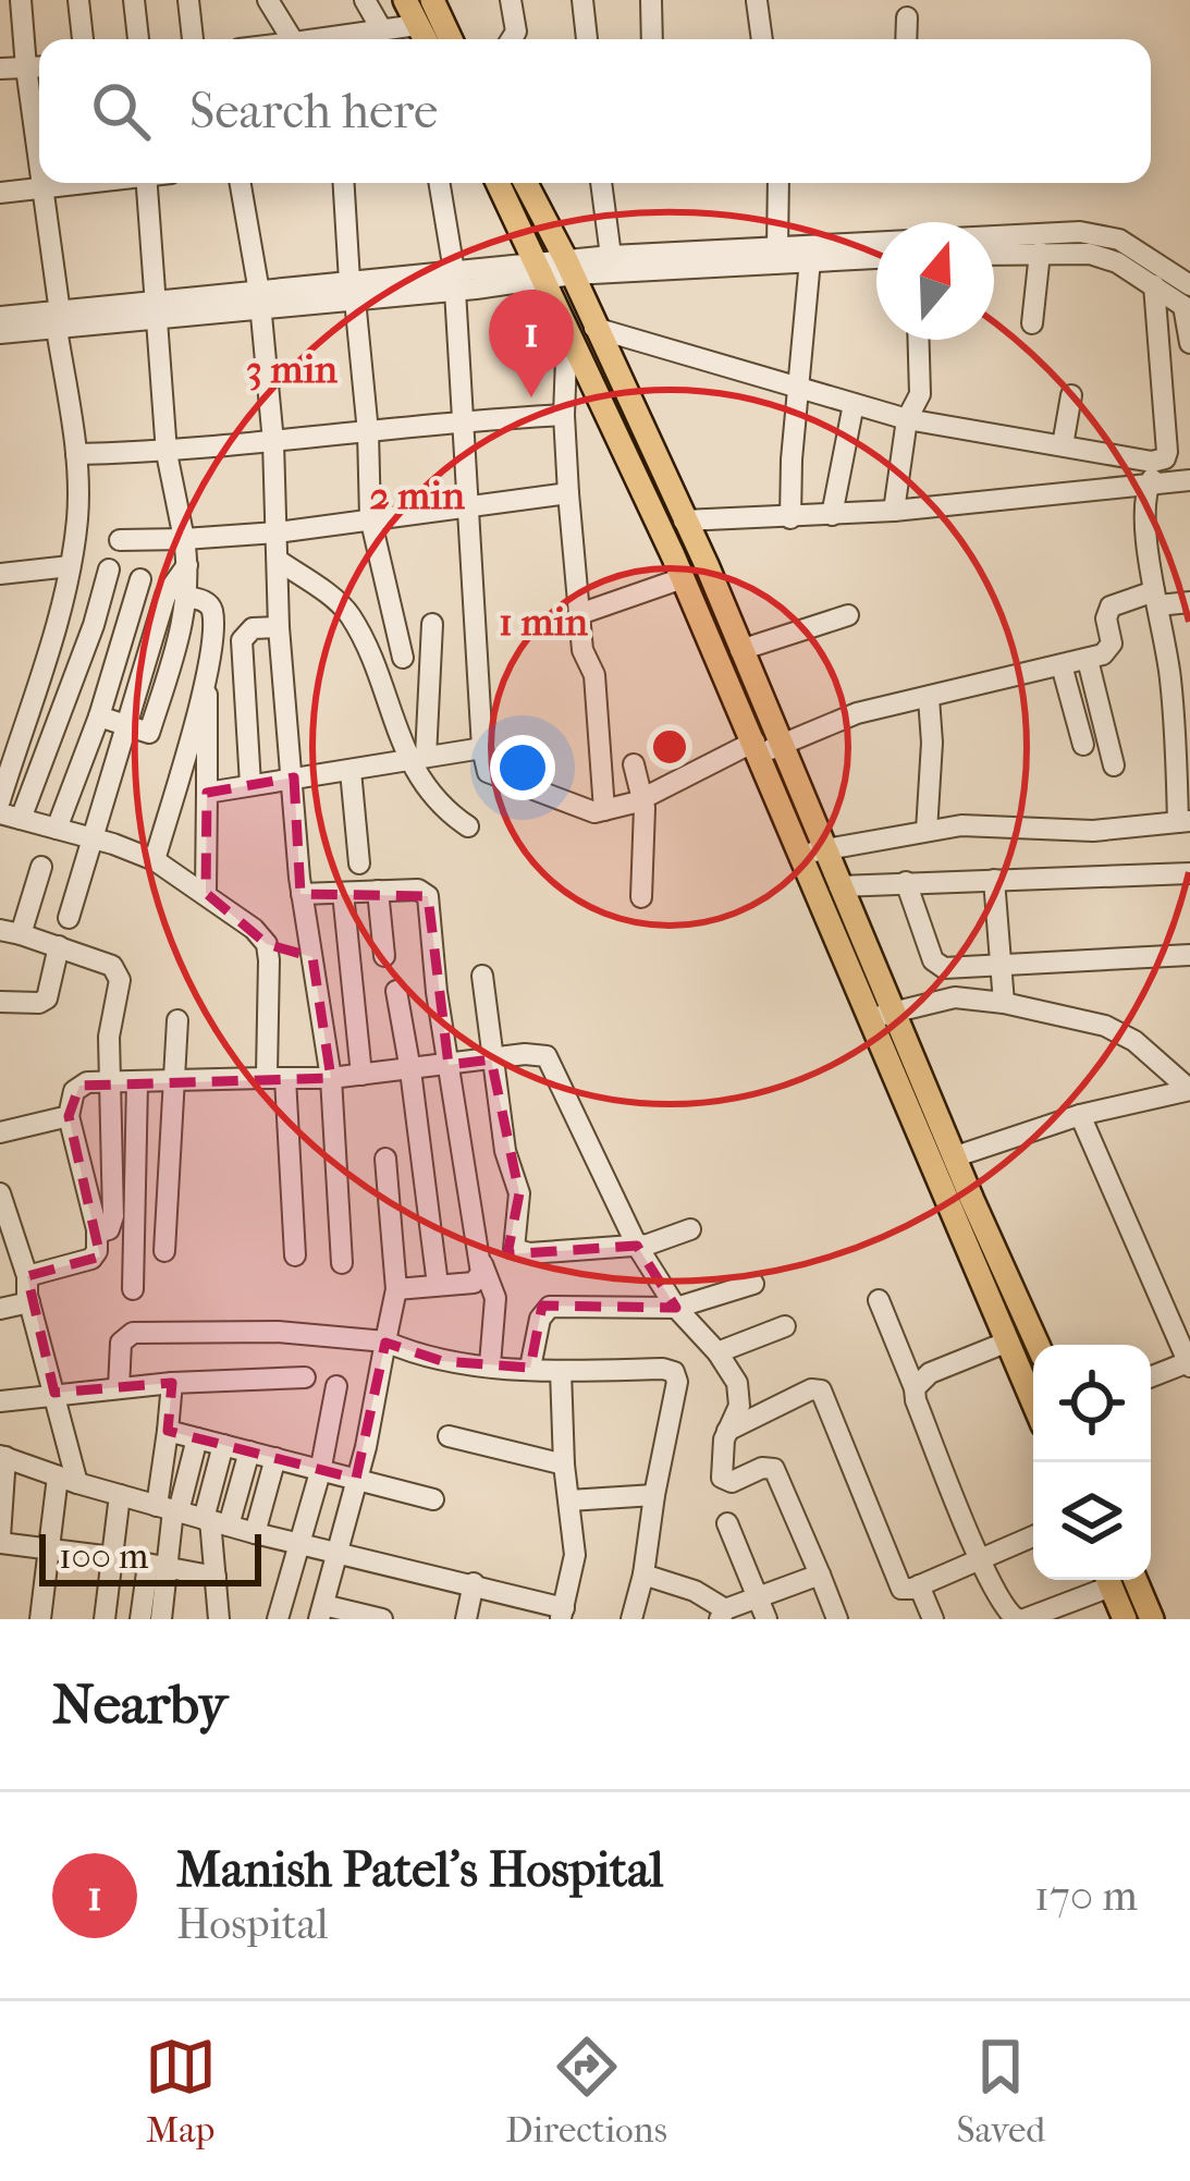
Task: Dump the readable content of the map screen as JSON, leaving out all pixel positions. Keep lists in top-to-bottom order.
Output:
{
  "scale_bar": "100 m",
  "north": "top",
  "page": {
    "search": "Search here",
    "pins": "1",
    "scale": "100 m",
    "heading": "Nearby",
    "list": [
      {
        "mark": "1",
        "name": "Manish Patel's Hospital",
        "note": "Hospital",
        "value": "170 m"
      }
    ],
    "nav": ["Map", "Directions", "Saved"]
  },
  "rings": ["3 min", "2 min", "1 min"]
}
